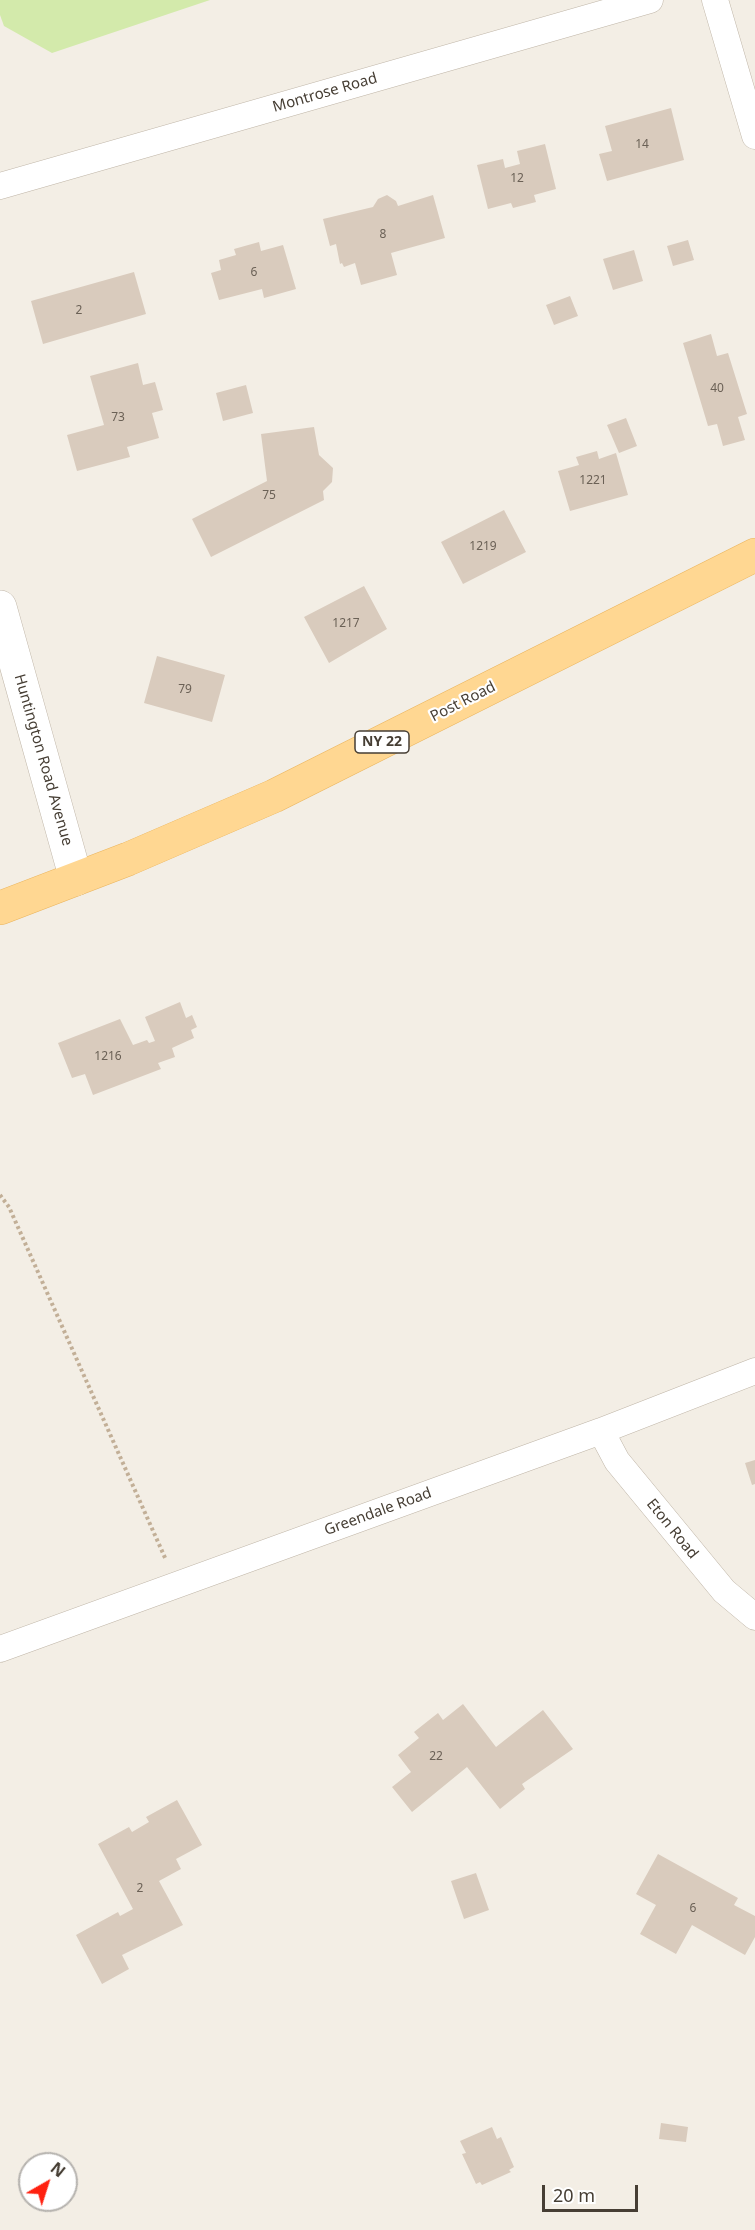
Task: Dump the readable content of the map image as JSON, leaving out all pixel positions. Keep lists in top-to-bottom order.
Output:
{
  "streets": {
    "main road": ["Post Road", "NY 22"],
    "street": [
      "Montrose Road",
      "Huntington Road Avenue",
      "Greendale Road",
      "Eton Road"
    ]
  },
  "crossings": [
    ["Post Road", "Huntington Road Avenue"],
    ["Greendale Road", "Eton Road"]
  ],
  "house_numbers": [
    "14",
    "12",
    "8",
    "6",
    "2",
    "40",
    "73",
    "1221",
    "75",
    "1219",
    "1217",
    "79",
    "1216",
    "22",
    "2",
    "6"
  ],
  "scale_bar": "20 m",
  "north": "top right"
}
